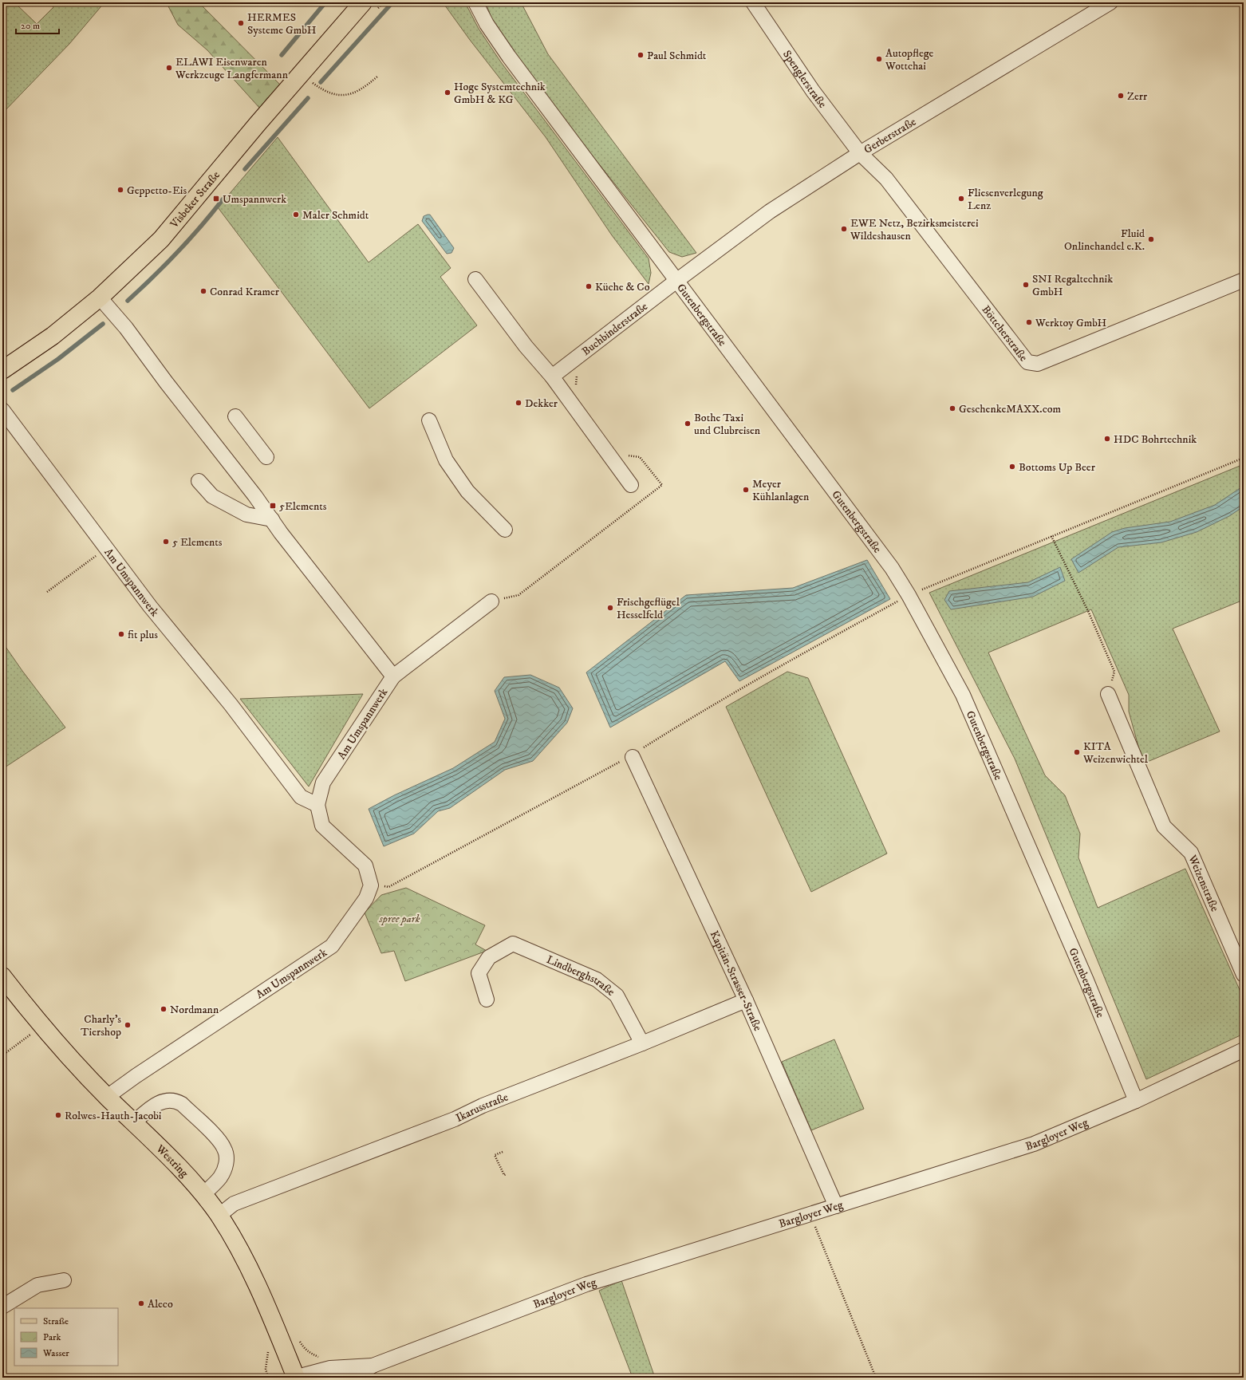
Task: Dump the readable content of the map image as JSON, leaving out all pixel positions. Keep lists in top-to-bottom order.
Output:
{
  "streets": {
    "main road": ["Visbeker Straße", "Westring"],
    "street": [
      "Spenglerstraße",
      "Gerberstraße",
      "Gutenbergstraße",
      "Buchbinderstraße",
      "Böttcherstraße",
      "Am Umspannwerk",
      "Weizenstraße",
      "Lindberghstraße",
      "Kapitän-Strasser-Straße",
      "Ikarusstraße",
      "Bargloyer Weg"
    ]
  },
  "crossings": [
    ["Spenglerstraße", "Gerberstraße"],
    ["Spenglerstraße", "Böttcherstraße"],
    ["Gerberstraße", "Gutenbergstraße"],
    ["Gerberstraße", "Buchbinderstraße"],
    ["Gerberstraße", "Böttcherstraße"],
    ["Visbeker Straße", "Am Umspannwerk"],
    ["Gutenbergstraße", "Buchbinderstraße"],
    ["Gutenbergstraße", "Bargloyer Weg"],
    ["Am Umspannwerk", "Westring"],
    ["Lindberghstraße", "Ikarusstraße"],
    ["Kapitän-Strasser-Straße", "Ikarusstraße"],
    ["Kapitän-Strasser-Straße", "Bargloyer Weg"],
    ["Ikarusstraße", "Westring"],
    ["Bargloyer Weg", "Westring"]
  ],
  "parks": ["spree park"],
  "places": {
    "other": [
      "HERMES Systeme GmbH",
      "Paul Schmidt",
      "Autopflege Wottchai",
      "ELAWI Eisenwaren Werkzeuge Langfermann",
      "Hoge Systemtechnik GmbH & KG",
      "Zerr",
      "Geppetto-Eis",
      "Fliesenverlegung Lenz",
      "Maler Schmidt",
      "EWE Netz, Bezirksmeisterei Wildeshausen",
      "Fluid Onlinehandel e.K.",
      "SNI Regaltechnik GmbH",
      "Küche & Co",
      "Conrad Kramer",
      "Werktoy GmbH",
      "Dekker",
      "GeschenkeMAXX.com",
      "Bothe Taxi und Clubreisen",
      "HDC Bohrtechnik",
      "Bottoms Up Beer",
      "Meyer Kühlanlagen",
      "5 Elements",
      "Frischgeflügel Hesselfeld",
      "fit plus",
      "KITA Weizenwichtel",
      "Nordmann",
      "Charly's Tiershop",
      "Rolwes-Hauth-Jacobi",
      "Aleco"
    ],
    "transit": ["Umspannwerk", "5Elements"]
  },
  "legend": ["Straße", "Park", "Wasser"],
  "scale_bar": "20 m"
}
